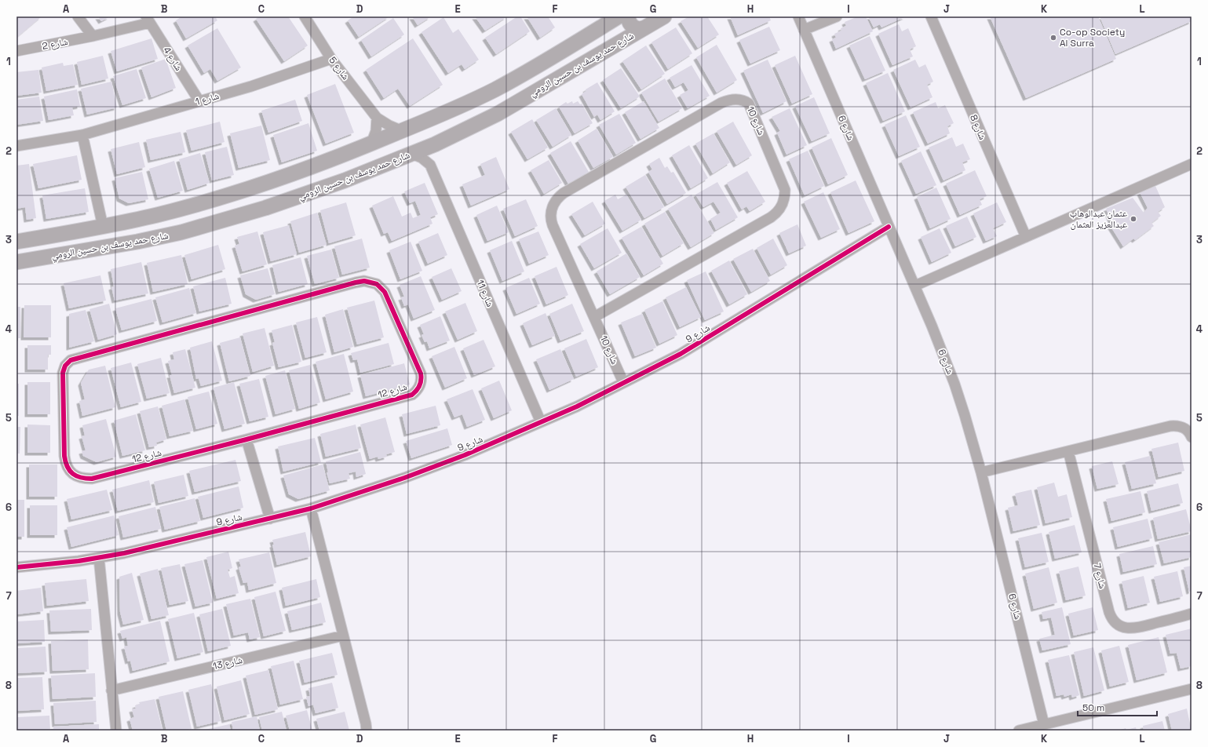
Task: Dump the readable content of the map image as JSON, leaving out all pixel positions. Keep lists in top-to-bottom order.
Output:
{
  "streets": {
    "street": [
      "شارع 2",
      "شارع 4",
      "شارع حمد يوسف بن حسين الرومي",
      "شارع 5",
      "شارع 1",
      "شارع 10",
      "شارع 8",
      "شارع 6",
      "شارع 11",
      "شارع 9",
      "شارع 12",
      "شارع 7",
      "شارع 13"
    ]
  },
  "crossings": [
    ["شارع 2", "شارع 4"],
    ["شارع 4", "شارع 1"],
    ["شارع 5", "شارع 1"],
    ["شارع 10", "شارع 9"],
    ["شارع 6", "شارع 9"],
    ["شارع 11", "شارع 9"]
  ],
  "places": ["Co-op Society Al Surra", "عثمان عبدالوهاب عبدالعزيز العثمان"],
  "scale_bar": "50 m",
  "grid": {
    "columns": [
      "A",
      "B",
      "C",
      "D",
      "E",
      "F",
      "G",
      "H",
      "I",
      "J",
      "K",
      "L"
    ],
    "rows": [
      "1",
      "2",
      "3",
      "4",
      "5",
      "6",
      "7",
      "8"
    ]
  }
}
